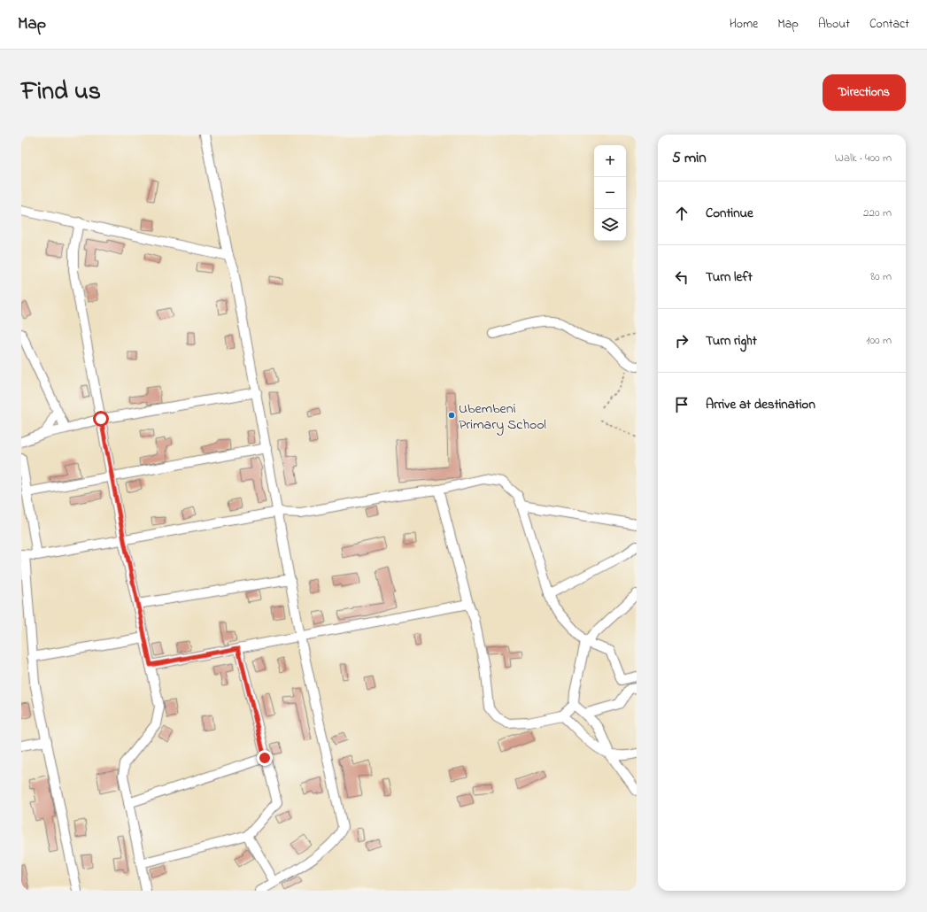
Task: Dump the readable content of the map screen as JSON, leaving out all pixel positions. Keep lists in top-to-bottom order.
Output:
{
  "places": ["Ubembeni Primary School"],
  "page": {
    "header": "Map",
    "nav": [
      "Home",
      "Map",
      "About",
      "Contact"
    ],
    "title": "Find us",
    "buttons": "Directions",
    "heading": ["5 min", "Walk · 400 m"],
    "map_buttons": ["+", "−"],
    "list": [
      ["Continue", "220 m"],
      ["Turn left", "80 m"],
      ["Turn right", "100 m"],
      "Arrive at destination"
    ]
  }
}
